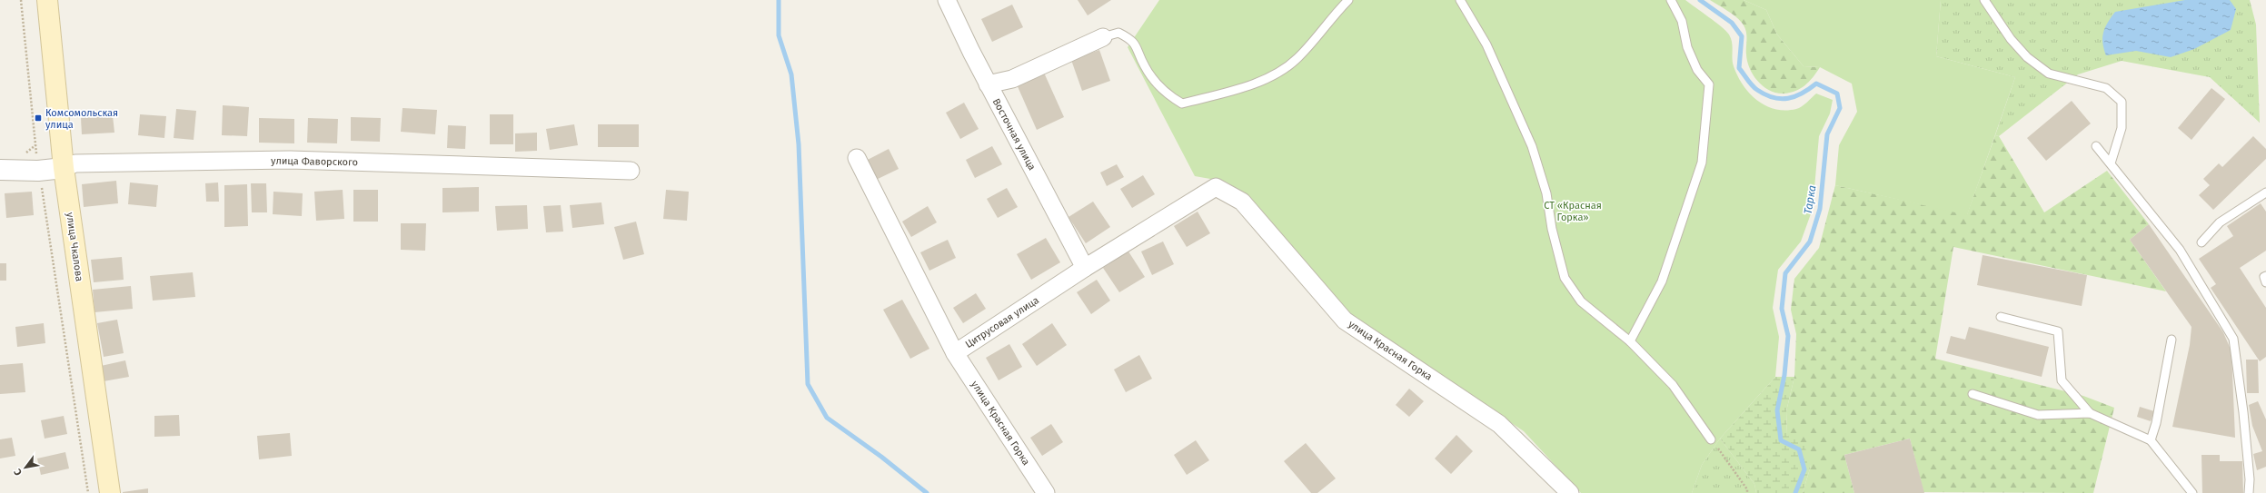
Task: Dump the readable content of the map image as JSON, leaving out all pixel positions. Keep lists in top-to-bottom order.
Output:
{
  "streets": {
    "main road": ["улица Чкалова"],
    "street": [
      "Восточная улица",
      "улица Фаворского",
      "Цитрусовая улица",
      "улица Красная Горка"
    ]
  },
  "crossings": [
    ["Восточная улица", "Цитрусовая улица"],
    ["улица Фаворского", "улица Чкалова"],
    ["Цитрусовая улица", "улица Красная Горка"]
  ],
  "water": ["Тарка"],
  "parks": ["СТ «Красная Горка»"],
  "places": {
    "transit": ["Комсомольская улица"]
  },
  "north": "bottom left"
}
